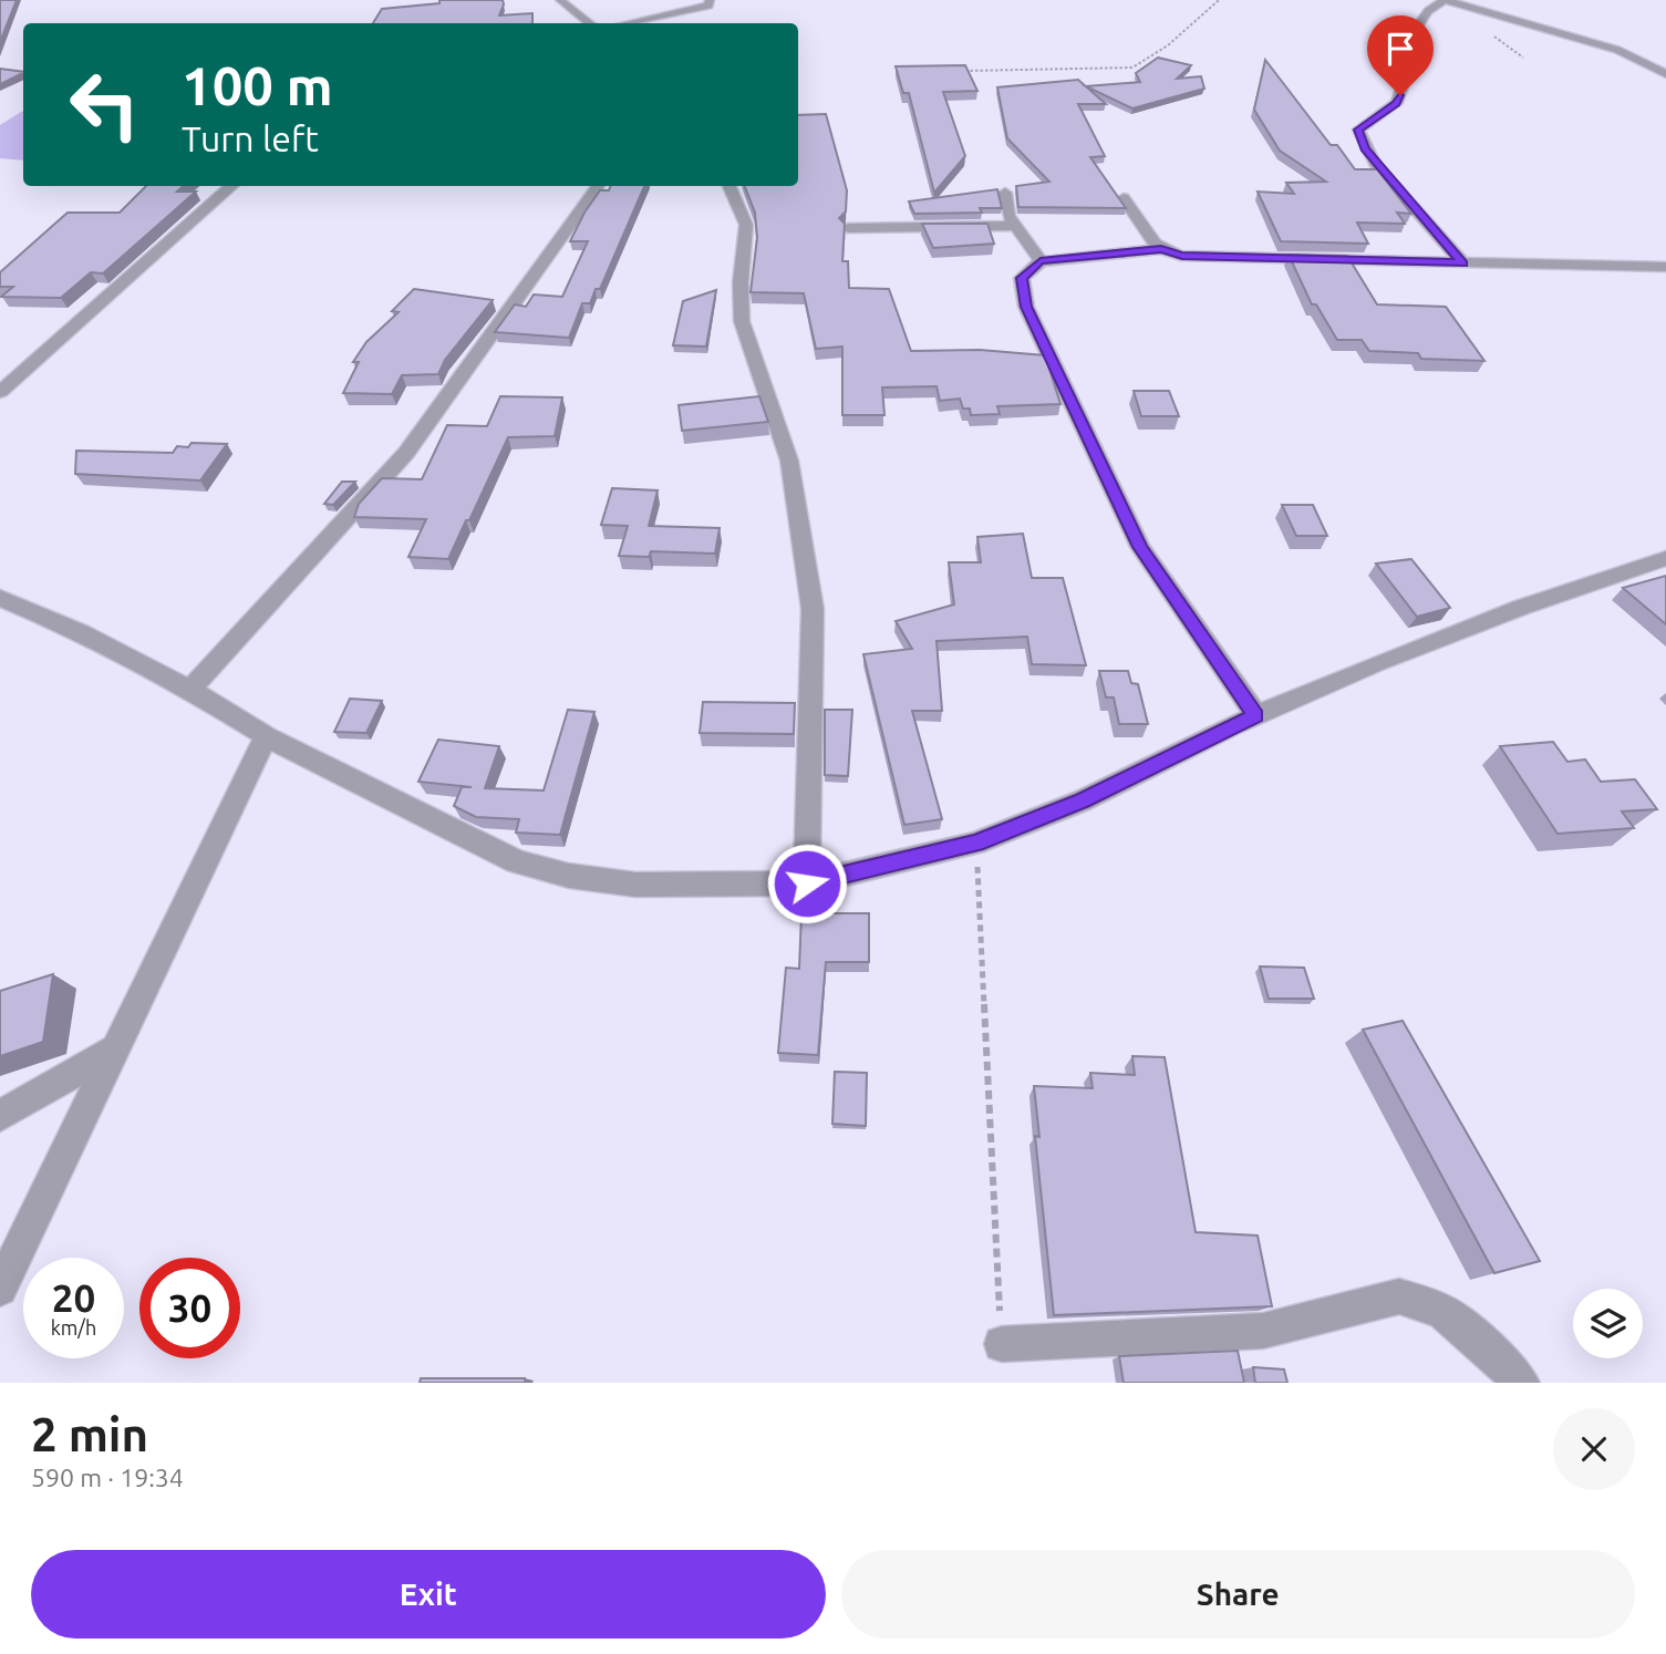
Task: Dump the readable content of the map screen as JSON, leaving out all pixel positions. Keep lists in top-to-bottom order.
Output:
{
  "page": {
    "turn": ["100 m", "Turn left"],
    "speed": "20 km/h",
    "limit": "30",
    "heading": ["2 min", "590 m · 19:34"],
    "buttons": ["Exit", "Share"]
  }
}
